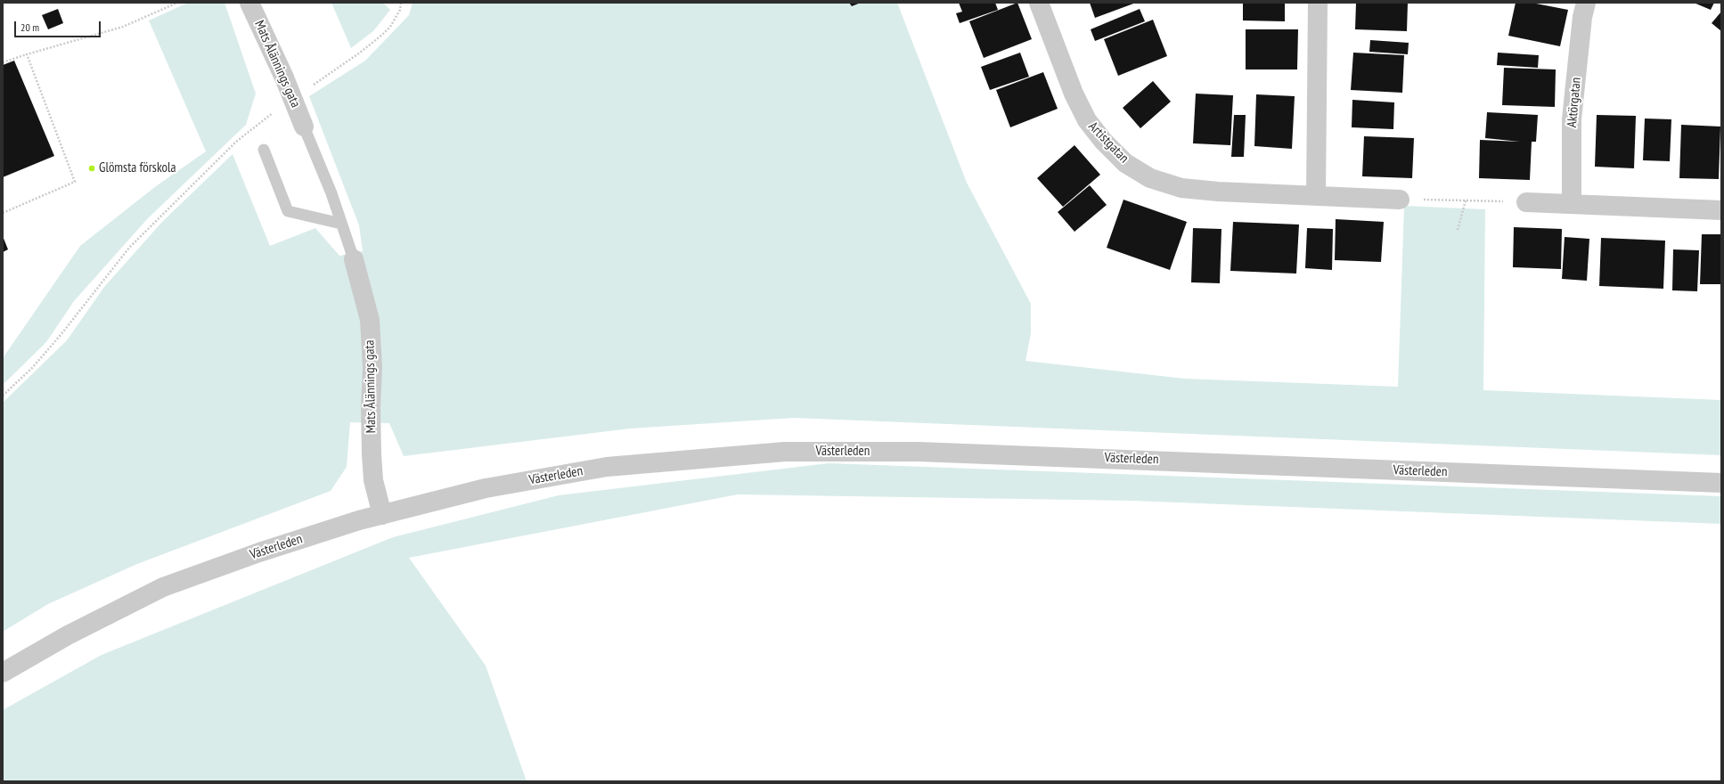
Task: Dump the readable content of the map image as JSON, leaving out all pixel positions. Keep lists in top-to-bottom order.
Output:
{
  "streets": {
    "street": [
      "Mats Ålännings gata",
      "Aktörgatan",
      "Artistgatan",
      "Västerleden"
    ]
  },
  "crossings": [
    ["Mats Ålännings gata", "Västerleden"]
  ],
  "places": ["Glömsta förskola"],
  "scale_bar": "20 m"
}
